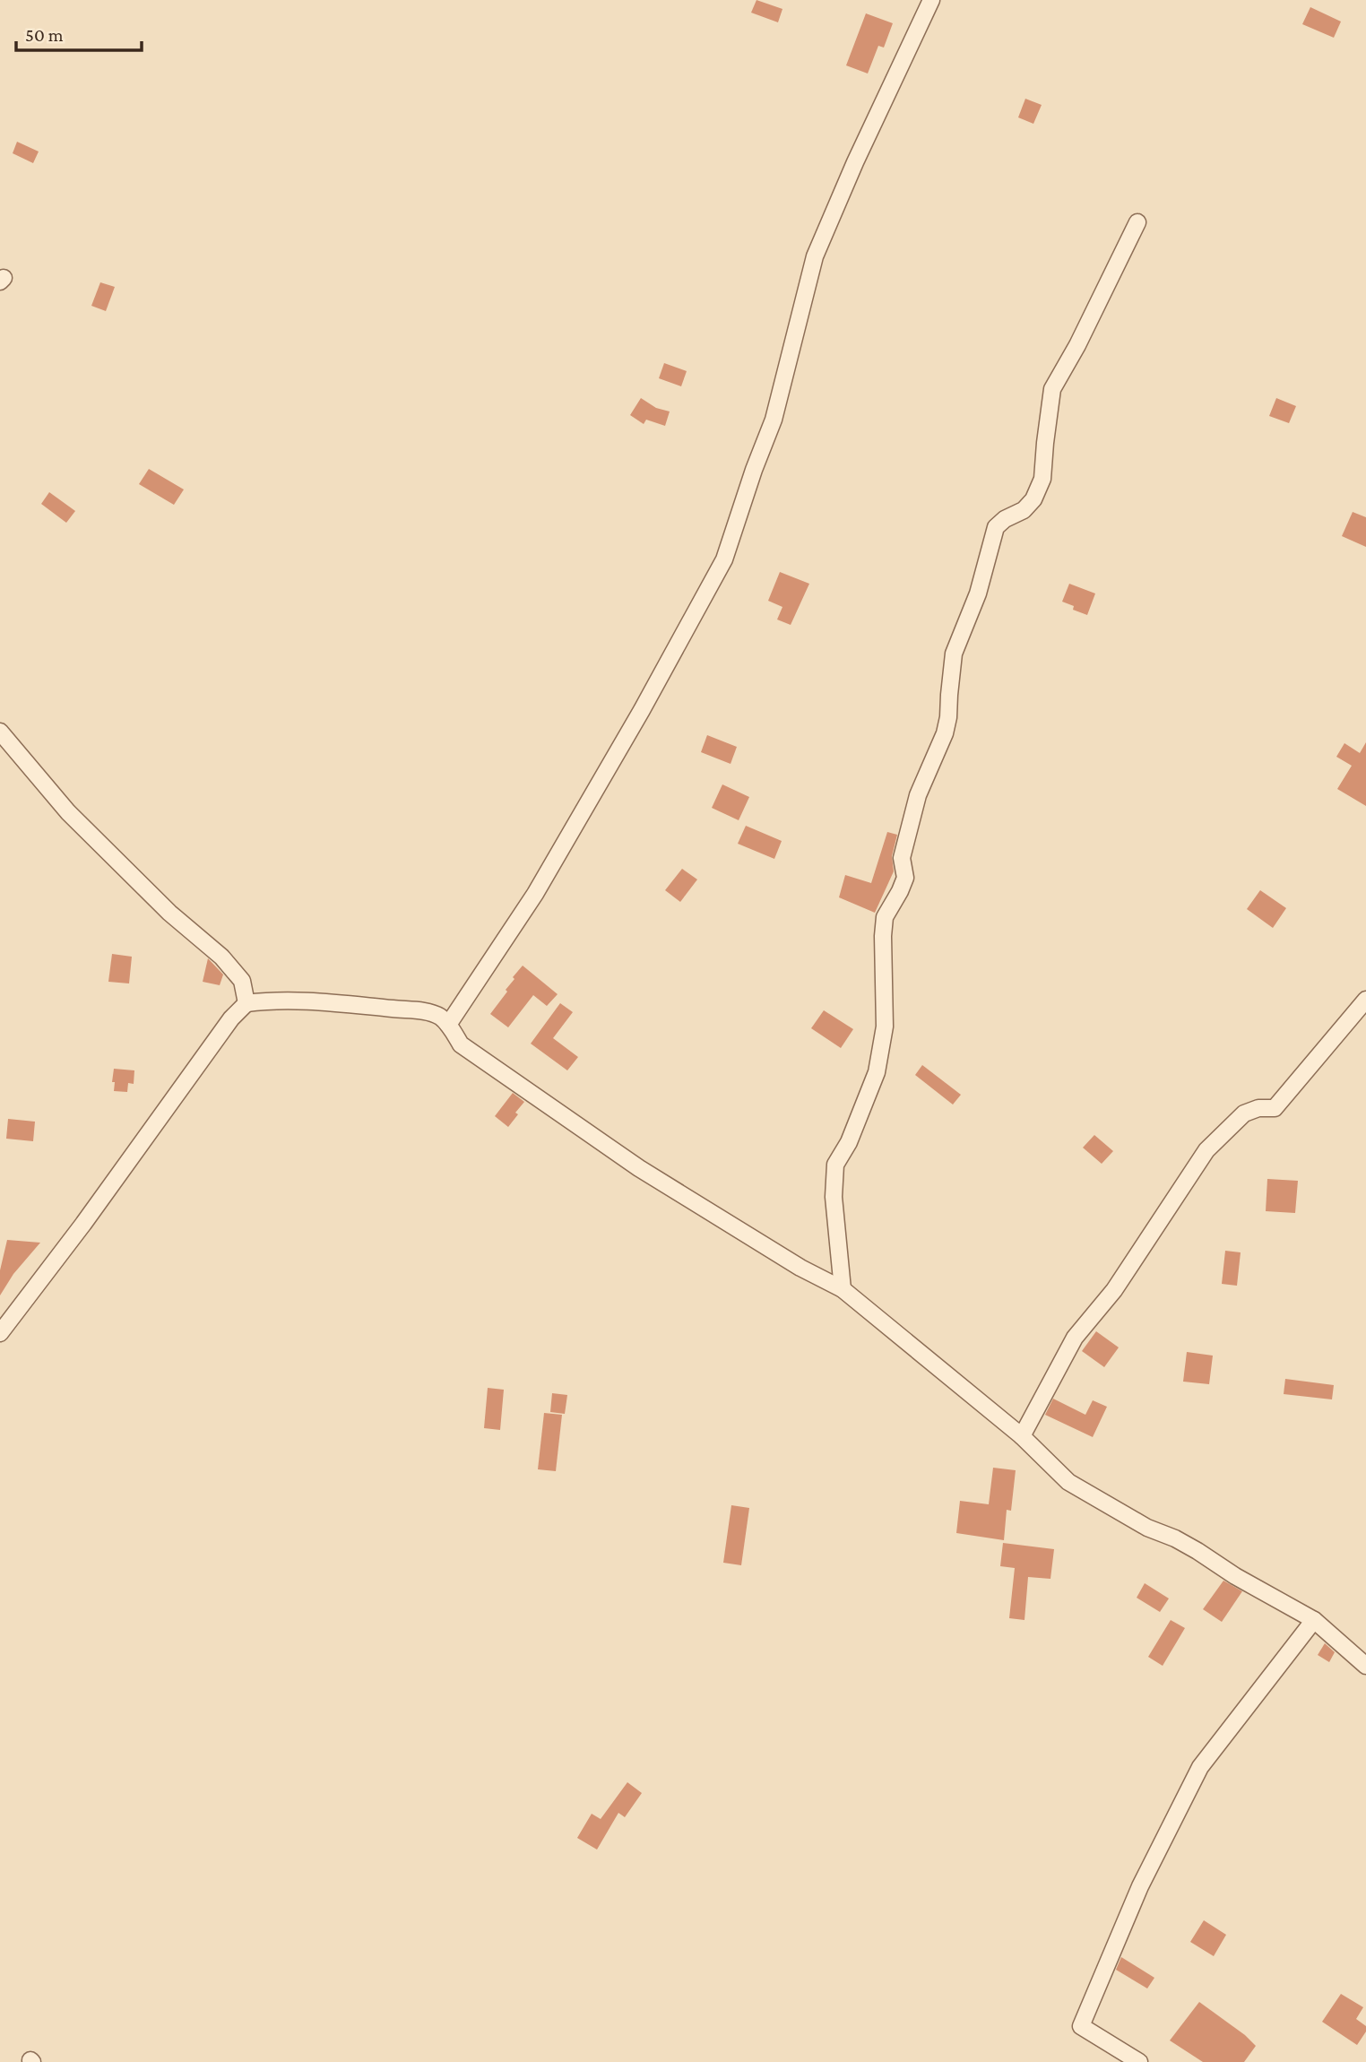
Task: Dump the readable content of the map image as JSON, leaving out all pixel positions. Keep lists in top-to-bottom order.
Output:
{
  "scale_bar": "50 m"
}
